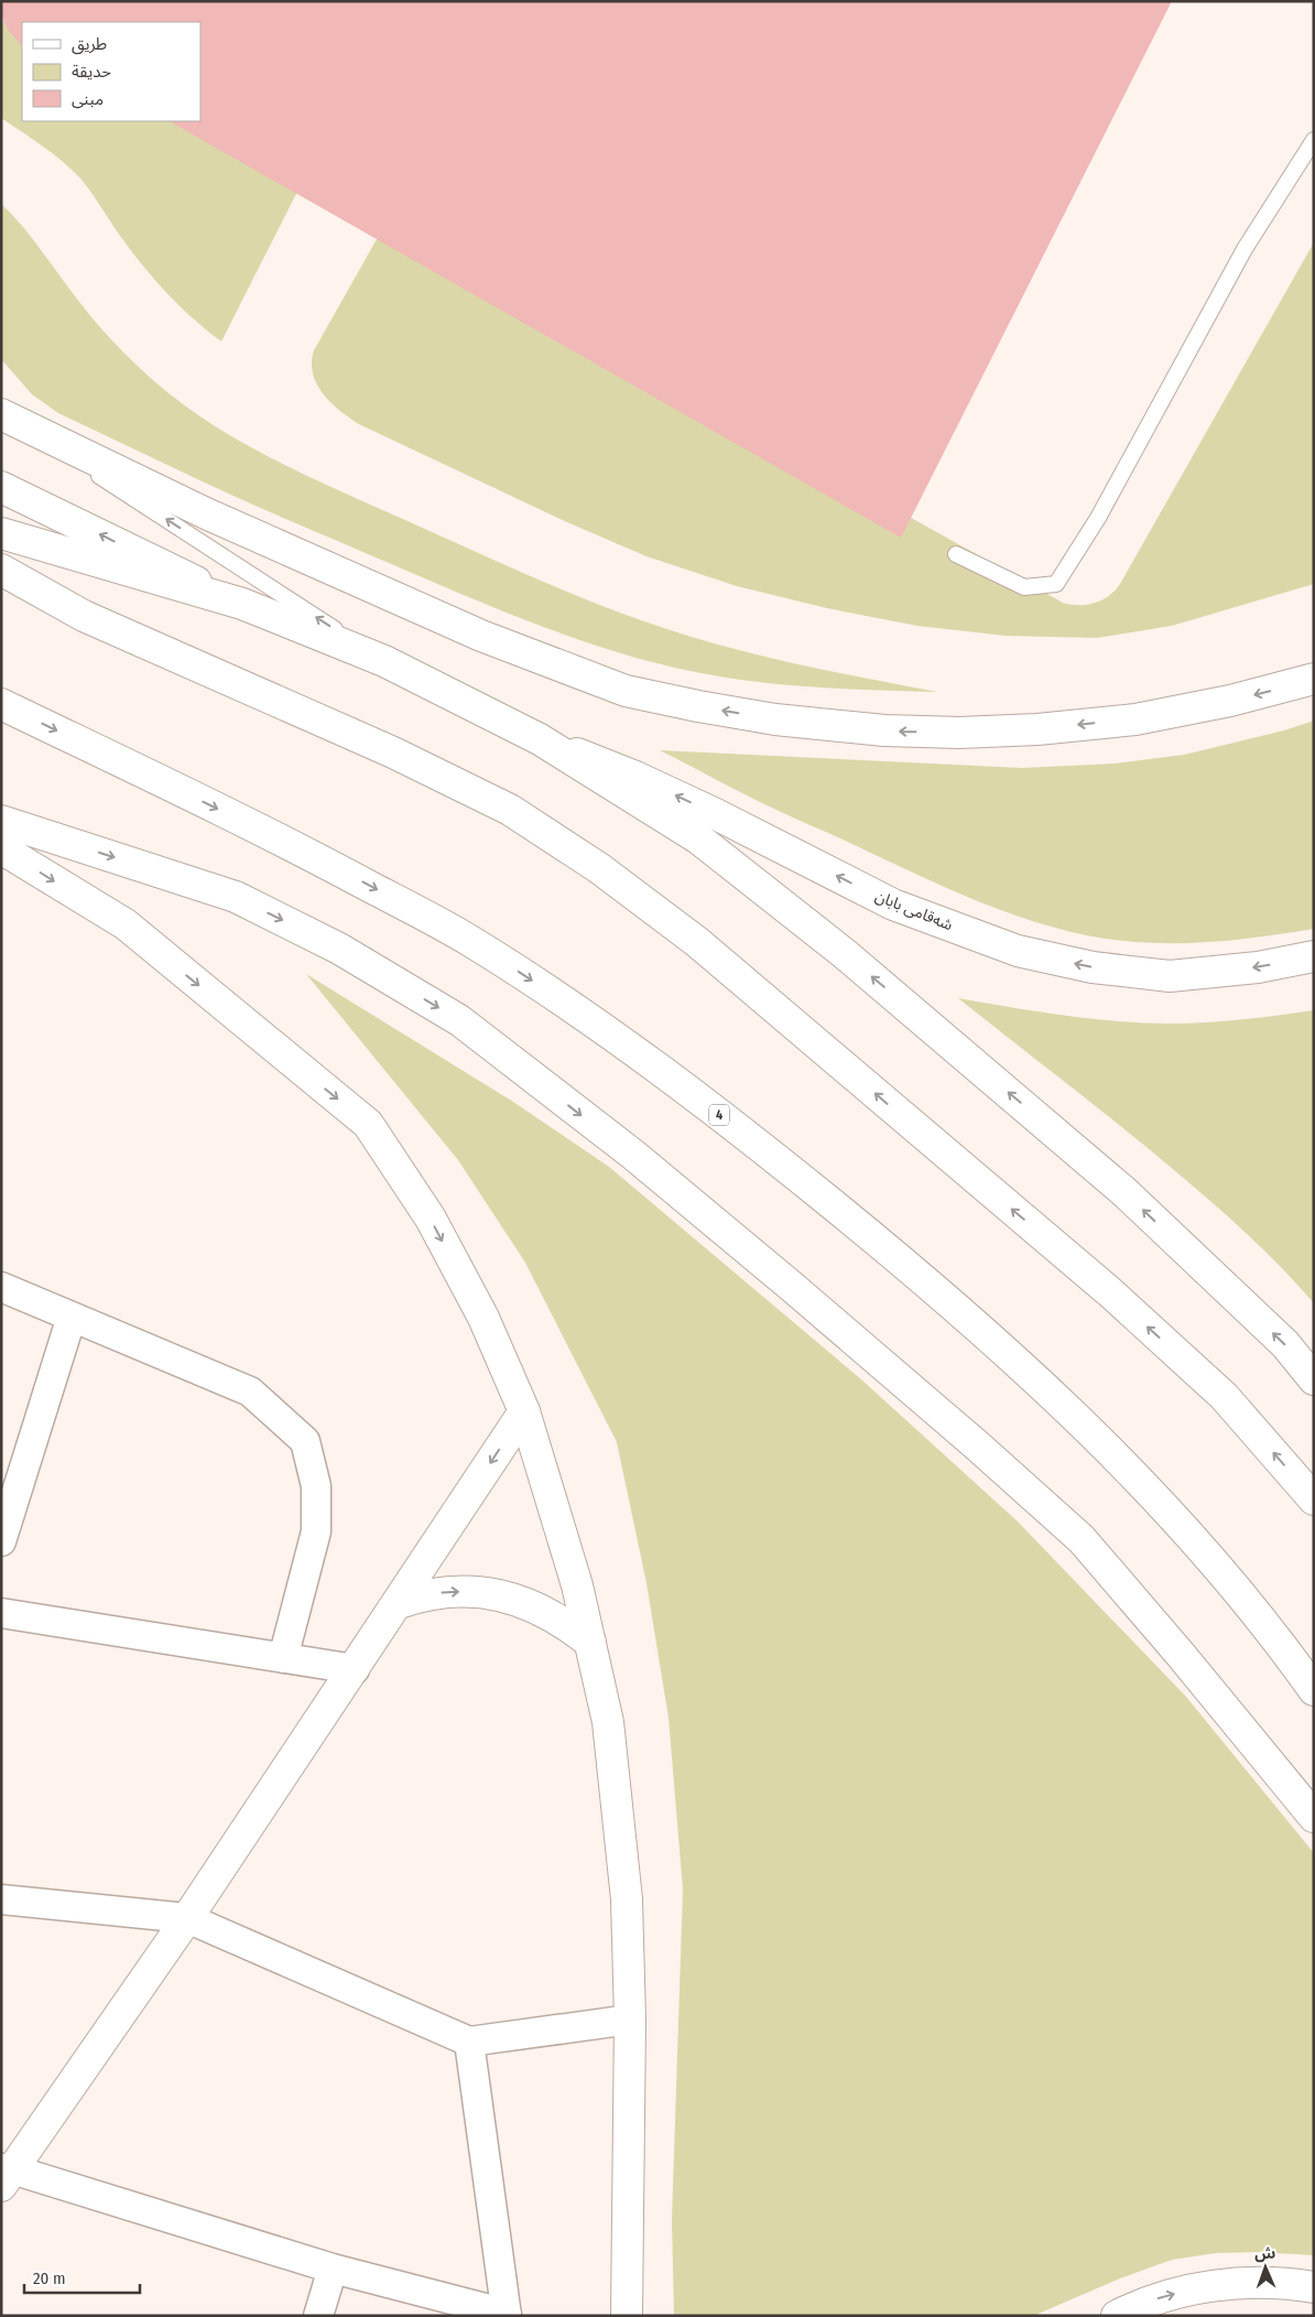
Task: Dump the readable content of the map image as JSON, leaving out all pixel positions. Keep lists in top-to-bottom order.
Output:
{
  "streets": {
    "main road": ["شەقامی بابان", "4"]
  },
  "legend": ["طريق", "حديقة", "مبنى"],
  "scale_bar": "20 m",
  "north": "top"
}
